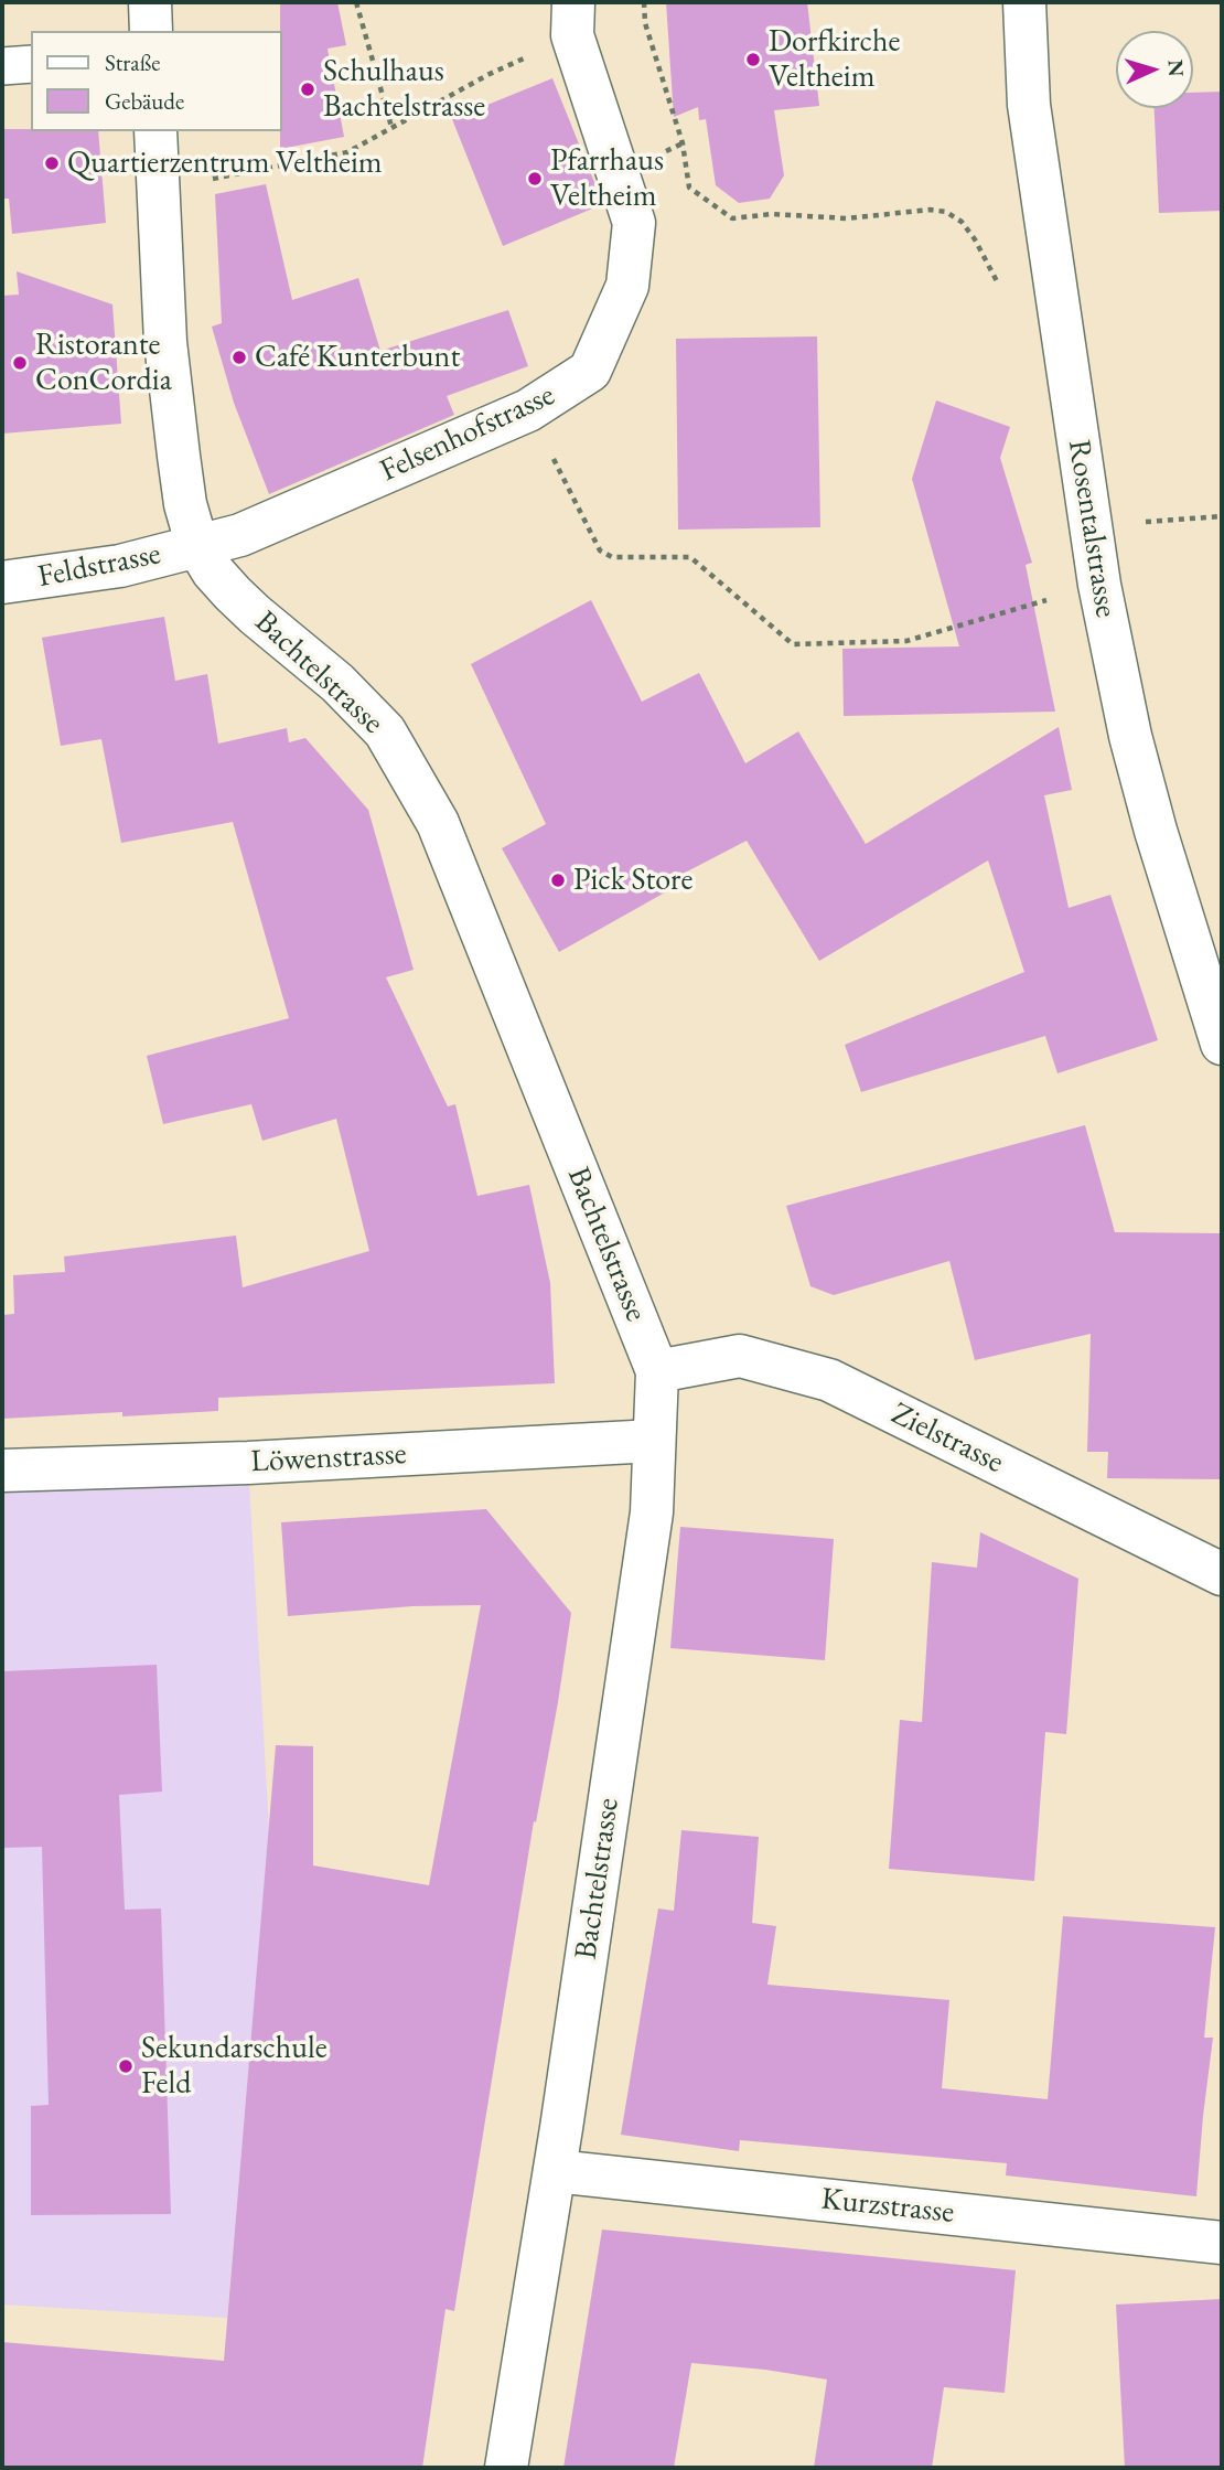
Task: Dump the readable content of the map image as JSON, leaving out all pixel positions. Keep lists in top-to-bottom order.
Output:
{
  "streets": {
    "street": [
      "Felsenhofstrasse",
      "Rosentalstrasse",
      "Feldstrasse",
      "Bachtelstrasse",
      "Zielstrasse",
      "Löwenstrasse",
      "Kurzstrasse"
    ]
  },
  "crossings": [
    ["Felsenhofstrasse", "Feldstrasse"],
    ["Felsenhofstrasse", "Bachtelstrasse"],
    ["Feldstrasse", "Bachtelstrasse"],
    ["Bachtelstrasse", "Zielstrasse"],
    ["Bachtelstrasse", "Löwenstrasse"],
    ["Bachtelstrasse", "Kurzstrasse"]
  ],
  "places": [
    "Dorfkirche Veltheim",
    "Schulhaus Bachtelstrasse",
    "Quartierzentrum Veltheim",
    "Pfarrhaus Veltheim",
    "Café Kunterbunt",
    "Ristorante ConCordia",
    "Pick Store",
    "Sekundarschule Feld"
  ],
  "legend": ["Straße", "Gebäude"],
  "north": "right"
}
